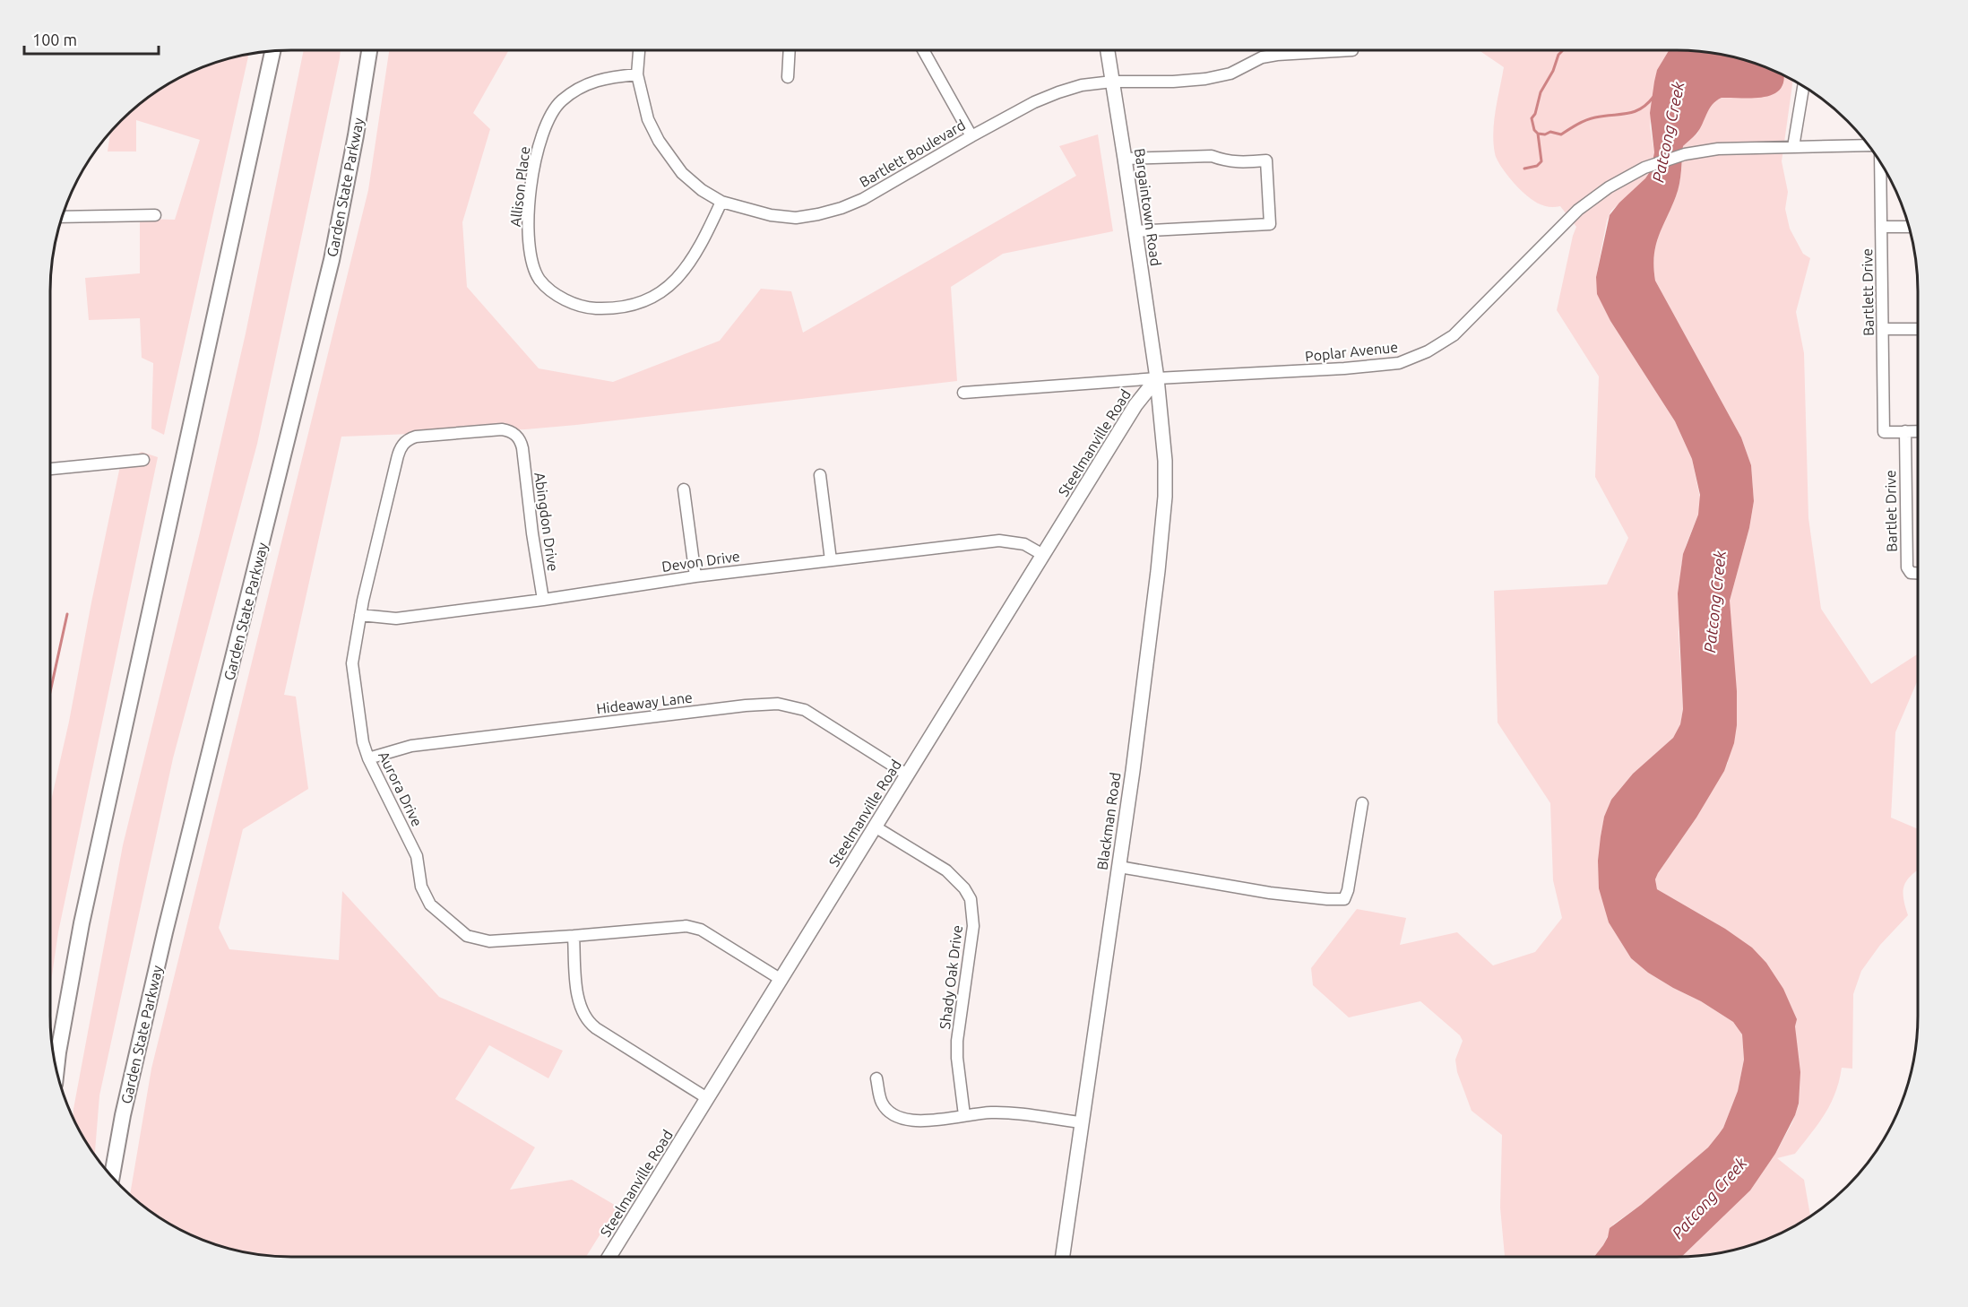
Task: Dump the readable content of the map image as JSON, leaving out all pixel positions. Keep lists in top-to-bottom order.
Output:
{
  "streets": {
    "highway": ["Garden State Parkway"],
    "main road": ["Bargaintown Road", "Steelmanville Road", "Blackman Road"],
    "street": [
      "Bartlett Boulevard",
      "Allison Place",
      "Bartlett Drive",
      "Poplar Avenue",
      "Bartlet Drive",
      "Abingdon Drive",
      "Devon Drive",
      "Hideaway Lane",
      "Aurora Drive",
      "Shady Oak Drive"
    ]
  },
  "crossings": [
    ["Bartlett Boulevard", "Allison Place"],
    ["Bartlett Boulevard", "Bargaintown Road"],
    ["Bargaintown Road", "Poplar Avenue"],
    ["Bargaintown Road", "Steelmanville Road"],
    ["Bargaintown Road", "Blackman Road"],
    ["Bartlett Drive", "Bartlet Drive"],
    ["Poplar Avenue", "Steelmanville Road"],
    ["Poplar Avenue", "Blackman Road"],
    ["Steelmanville Road", "Devon Drive"],
    ["Steelmanville Road", "Hideaway Lane"],
    ["Steelmanville Road", "Aurora Drive"],
    ["Steelmanville Road", "Blackman Road"],
    ["Steelmanville Road", "Shady Oak Drive"],
    ["Abingdon Drive", "Devon Drive"],
    ["Abingdon Drive", "Aurora Drive"],
    ["Devon Drive", "Aurora Drive"],
    ["Hideaway Lane", "Aurora Drive"]
  ],
  "water": ["Patcong Creek"],
  "scale_bar": "100 m"
}
